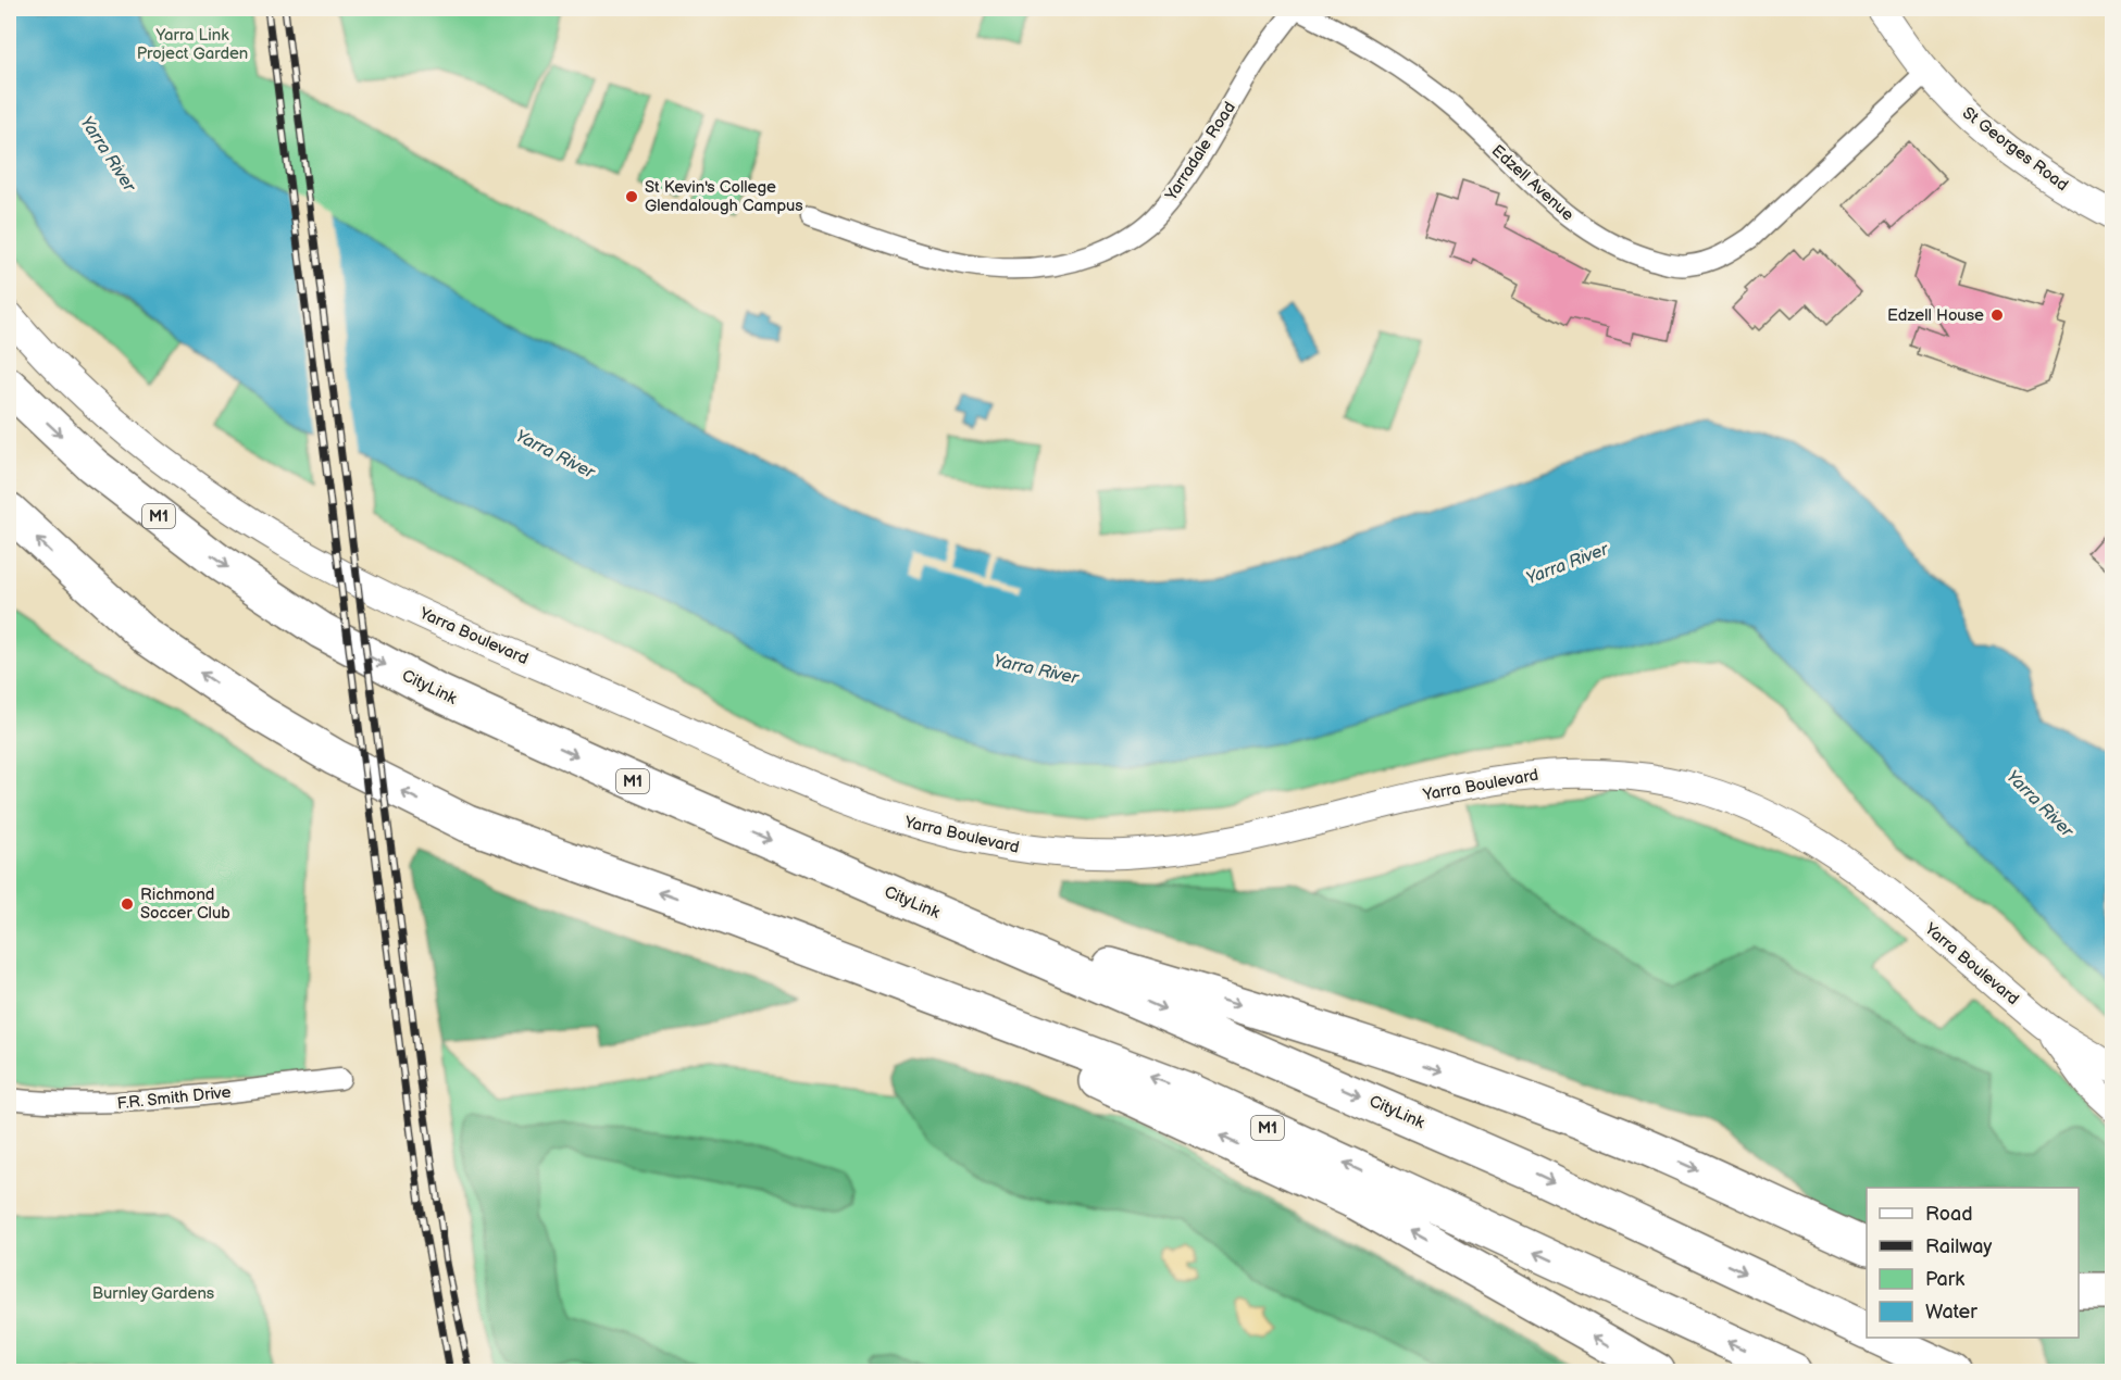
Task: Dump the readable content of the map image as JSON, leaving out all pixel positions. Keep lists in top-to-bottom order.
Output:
{
  "streets": {
    "highway": ["M1", "CityLink"],
    "street": [
      "St Georges Road",
      "Yarradale Road",
      "Edzell Avenue",
      "Yarra Boulevard",
      "F.R. Smith Drive"
    ]
  },
  "crossings": [
    ["St Georges Road", "Edzell Avenue"],
    ["Yarradale Road", "Edzell Avenue"]
  ],
  "water": ["Yarra River"],
  "parks": ["Yarra Link Project Garden", "Burnley Gardens"],
  "places": ["St Kevin's College Glendalough Campus", "Edzell House", "Richmond Soccer Club"],
  "legend": [
    "Road",
    "Railway",
    "Park",
    "Water"
  ]
}
